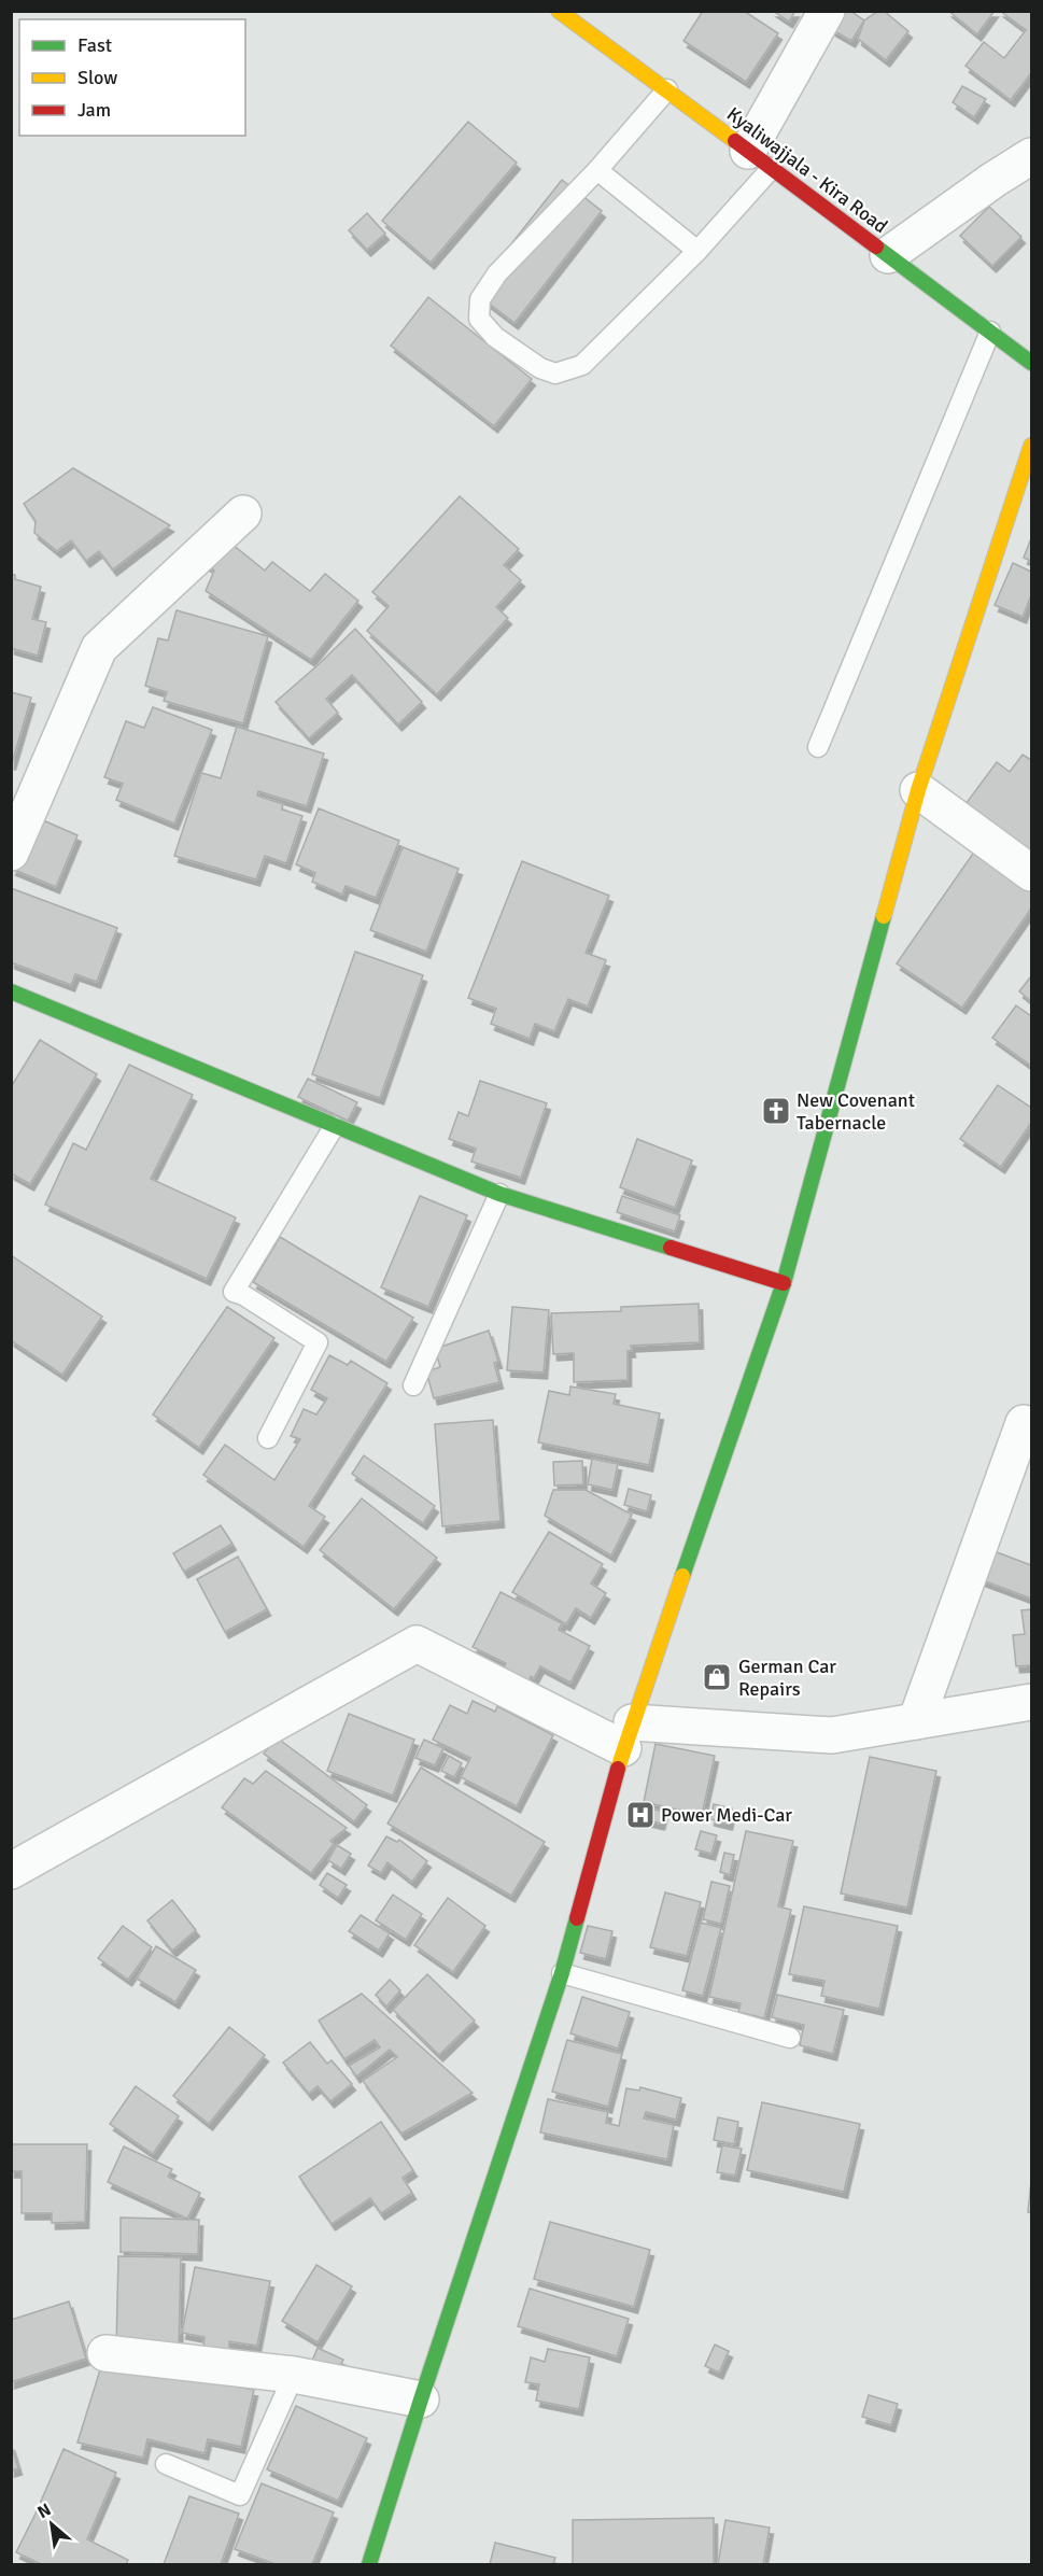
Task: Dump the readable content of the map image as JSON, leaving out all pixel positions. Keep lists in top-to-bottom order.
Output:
{
  "streets": {
    "street": ["Kyaliwajjala - Kira Road"]
  },
  "places": {
    "church": ["New Covenant Tabernacle"],
    "shop": ["German Car Repairs"],
    "hospital": ["Power Medi-Car"]
  },
  "legend": ["Fast", "Slow", "Jam"],
  "north": "top left"
}
